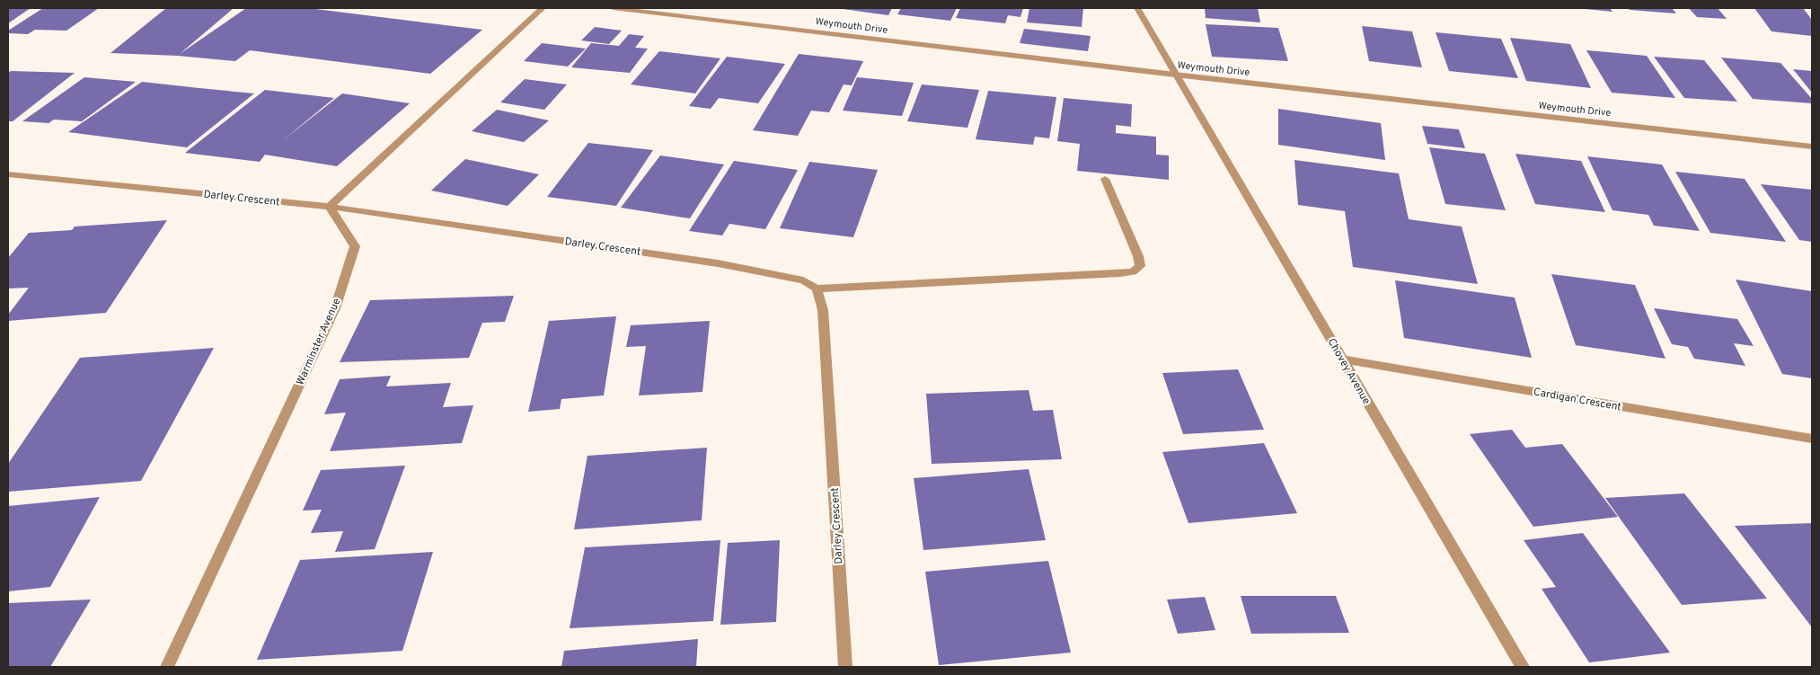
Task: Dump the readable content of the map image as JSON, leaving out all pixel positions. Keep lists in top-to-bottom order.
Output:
{
  "streets": {
    "street": [
      "Weymouth Drive",
      "Darley Crescent",
      "Warminster Avenue",
      "Chovey Avenue",
      "Cardigan Crescent"
    ]
  },
  "crossings": [
    ["Weymouth Drive", "Chovey Avenue"],
    ["Darley Crescent", "Warminster Avenue"],
    ["Chovey Avenue", "Cardigan Crescent"]
  ]
}
